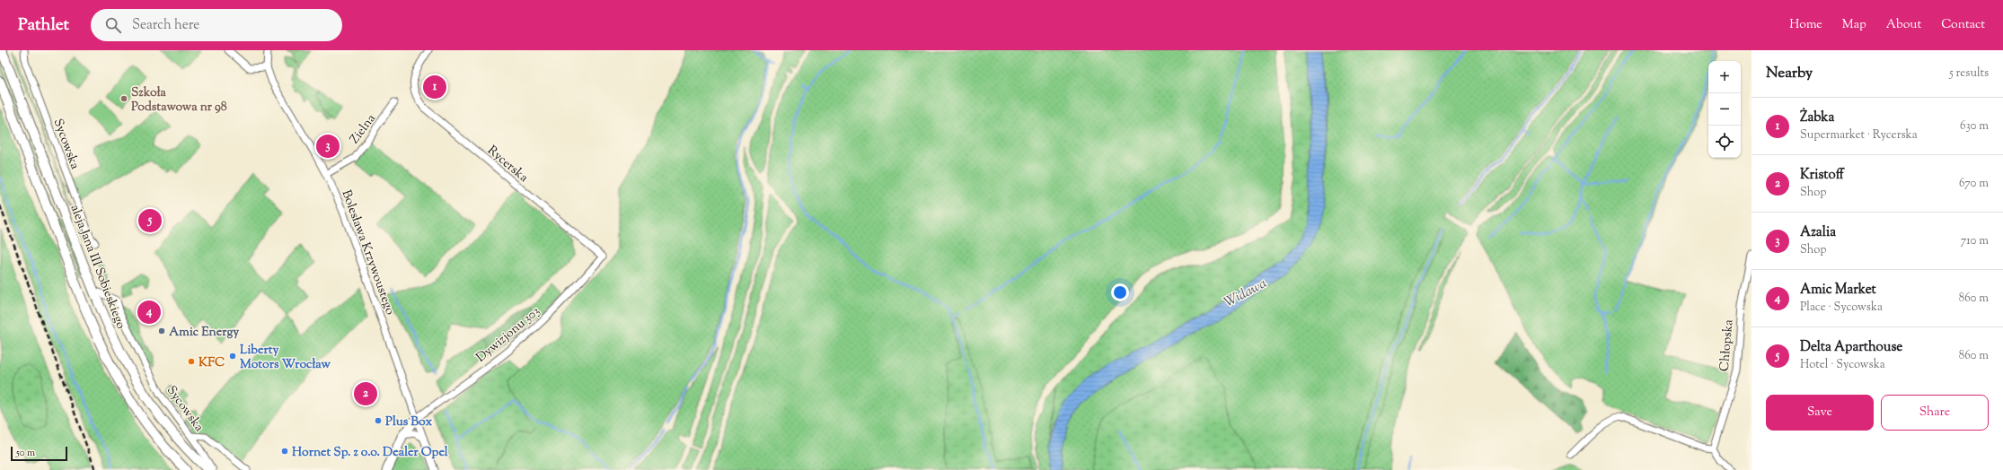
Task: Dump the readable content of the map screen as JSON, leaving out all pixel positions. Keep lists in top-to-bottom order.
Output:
{
  "streets": {
    "main road": ["aleja Jana III Sobieskiego"],
    "street": [
      "Zielna",
      "Sycowska",
      "Rycerska",
      "Bolesława Krzywoustego",
      "Dywizjonu 303",
      "Chłopska"
    ]
  },
  "crossings": [
    ["Zielna", "Bolesława Krzywoustego"],
    ["Sycowska", "aleja Jana III Sobieskiego"],
    ["Rycerska", "Dywizjonu 303"],
    ["Bolesława Krzywoustego", "Dywizjonu 303"]
  ],
  "water": ["Widawa"],
  "places": [
    "Szkoła Podstawowa nr 98",
    "Amic Energy",
    "Liberty Motors Wrocław",
    "KFC",
    "Plus Box",
    "Hornet Sp. z o.o. Dealer Opel"
  ],
  "scale_bar": "50 m",
  "page": {
    "header": "Pathlet",
    "search": "Search here",
    "nav": [
      "Home",
      "Map",
      "About",
      "Contact"
    ],
    "heading": ["Nearby", "5 results"],
    "map_buttons": ["+", "−"],
    "pins": [
      "1",
      "3",
      "5",
      "4",
      "2"
    ],
    "list": [
      {
        "mark": "1",
        "name": "Żabka",
        "note": "Supermarket · Rycerska",
        "value": "630 m"
      },
      {
        "mark": "2",
        "name": "Kristoff",
        "note": "Shop",
        "value": "670 m"
      },
      {
        "mark": "3",
        "name": "Azalia",
        "note": "Shop",
        "value": "710 m"
      },
      {
        "mark": "4",
        "name": "Amic Market",
        "note": "Place · Sycowska",
        "value": "860 m"
      },
      {
        "mark": "5",
        "name": "Delta Aparthouse",
        "note": "Hotel · Sycowska",
        "value": "860 m"
      }
    ],
    "buttons": ["Save", "Share"],
    "scale": "50 m"
  }
}
